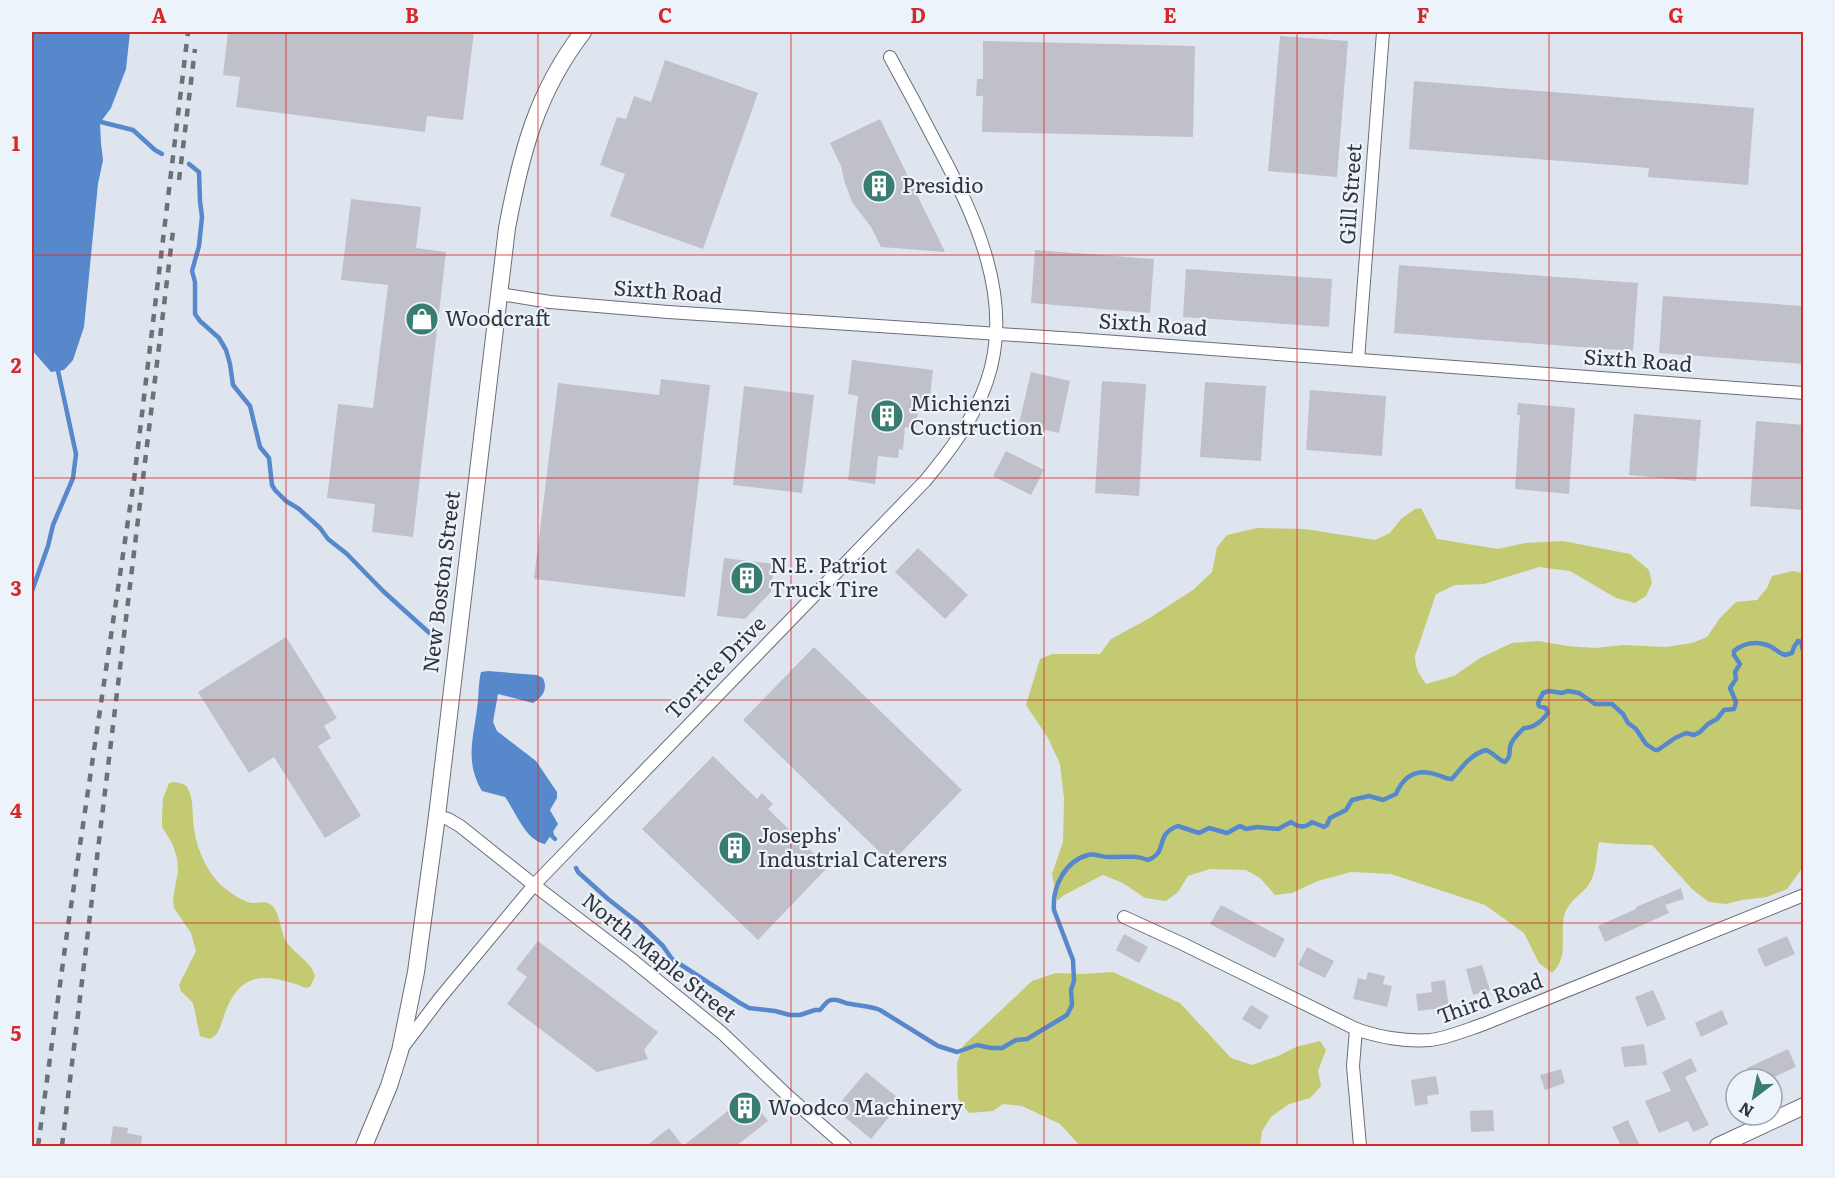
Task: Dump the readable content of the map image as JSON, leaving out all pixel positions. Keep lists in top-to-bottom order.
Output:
{
  "streets": {
    "main road": ["New Boston Street"],
    "street": [
      "Gill Street",
      "Sixth Road",
      "Torrice Drive",
      "North Maple Street",
      "Third Road"
    ]
  },
  "crossings": [
    ["Gill Street", "Sixth Road"],
    ["Sixth Road", "New Boston Street"],
    ["Sixth Road", "Torrice Drive"],
    ["New Boston Street", "Torrice Drive"],
    ["New Boston Street", "North Maple Street"],
    ["Torrice Drive", "North Maple Street"]
  ],
  "places": {
    "building": [
      "Presidio",
      "Michienzi Construction",
      "N.E. Patriot Truck Tire",
      "Josephs' Industrial Caterers",
      "Woodco Machinery"
    ],
    "shop": ["Woodcraft"]
  },
  "north": "bottom left",
  "grid": {
    "columns": [
      "A",
      "B",
      "C",
      "D",
      "E",
      "F",
      "G"
    ],
    "rows": [
      "1",
      "2",
      "3",
      "4",
      "5"
    ]
  }
}
